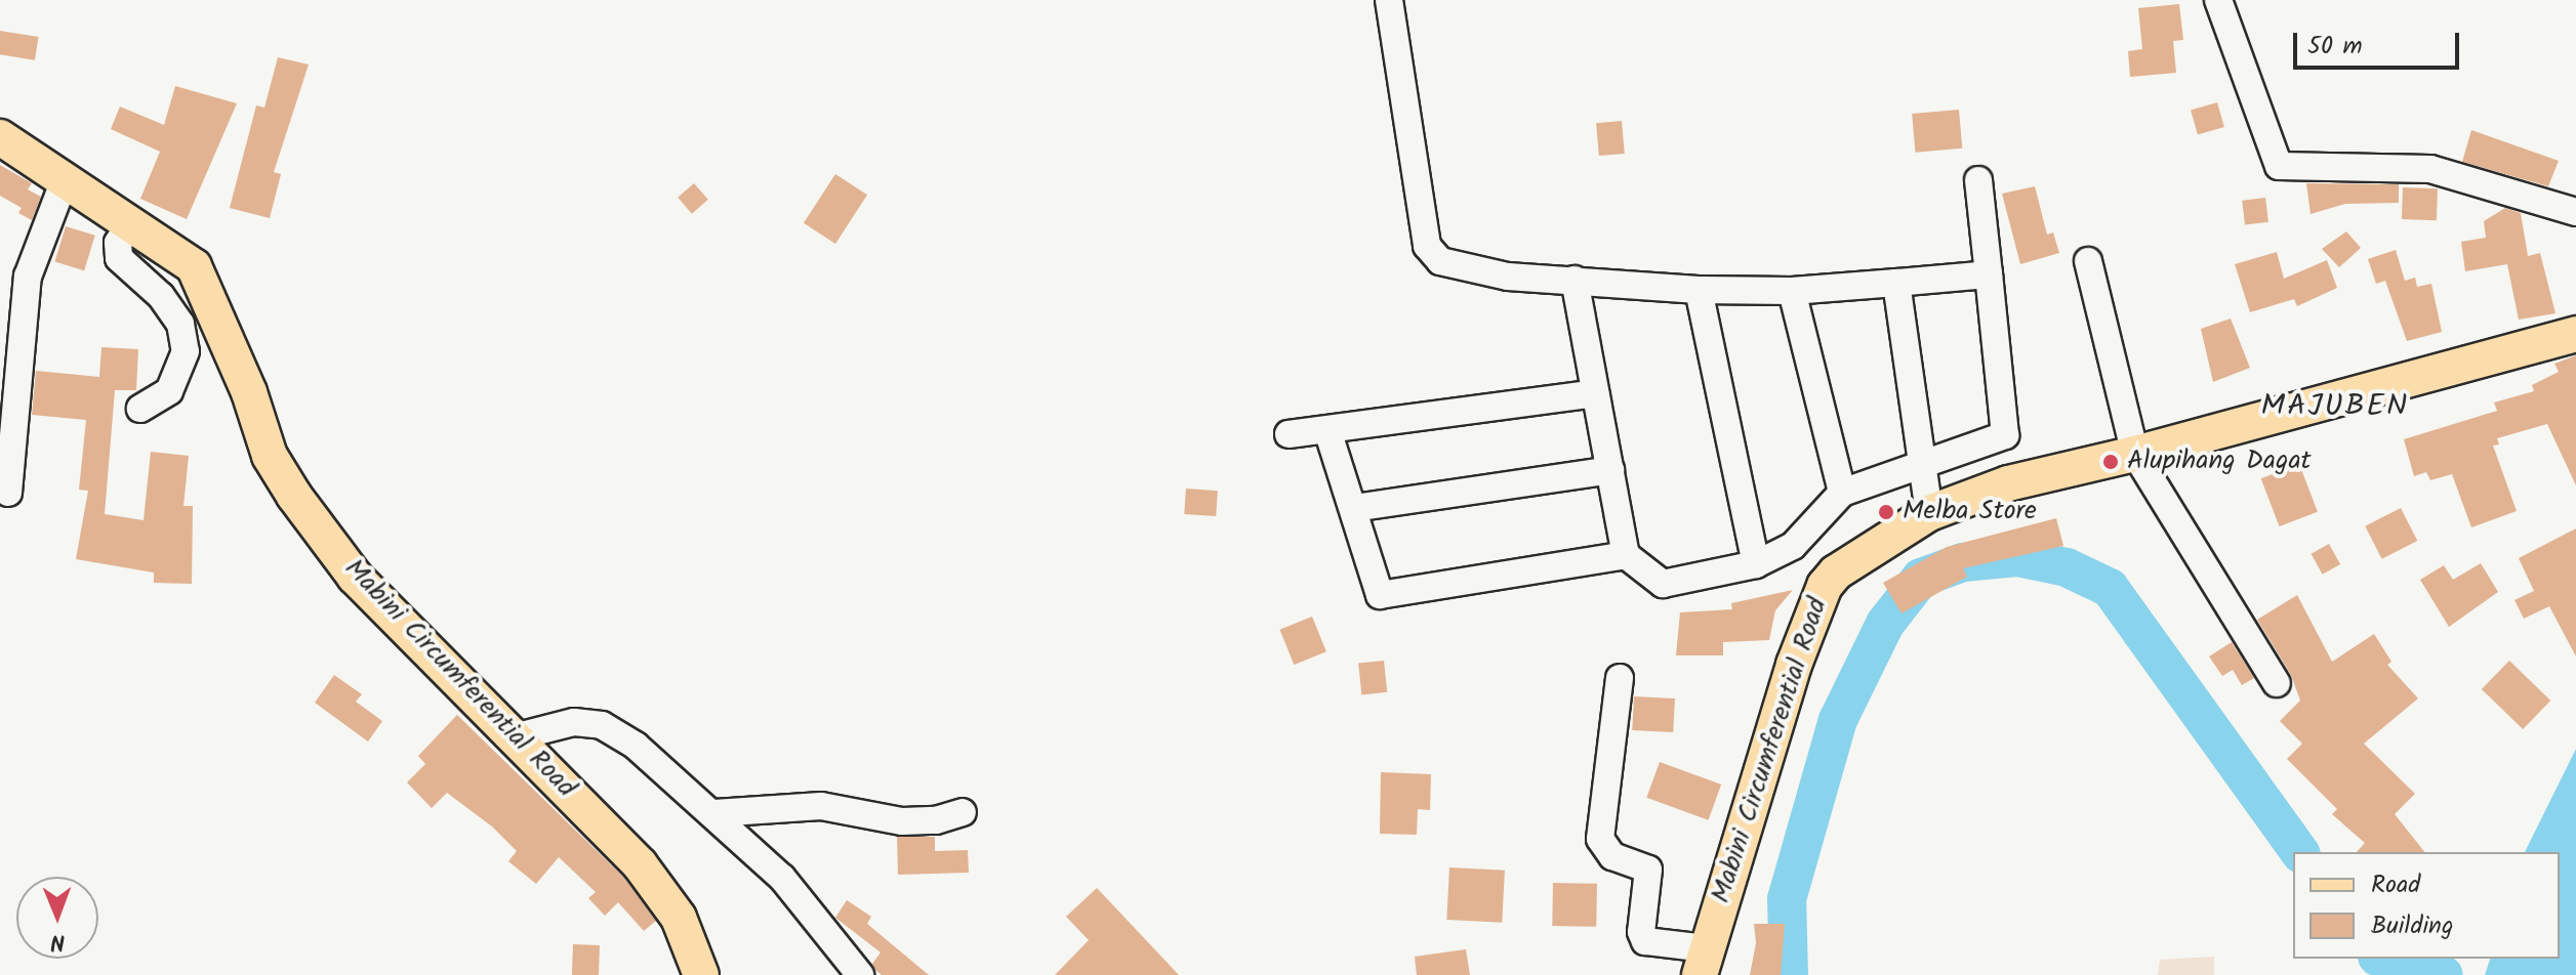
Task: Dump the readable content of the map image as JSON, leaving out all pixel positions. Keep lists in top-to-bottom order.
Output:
{
  "streets": {
    "main road": ["Mabini Circumferential Road"]
  },
  "districts": ["MAJUBEN"],
  "places": ["Alupihang Dagat", "Melba Store"],
  "legend": ["Road", "Building"],
  "scale_bar": "50 m",
  "north": "bottom"
}
